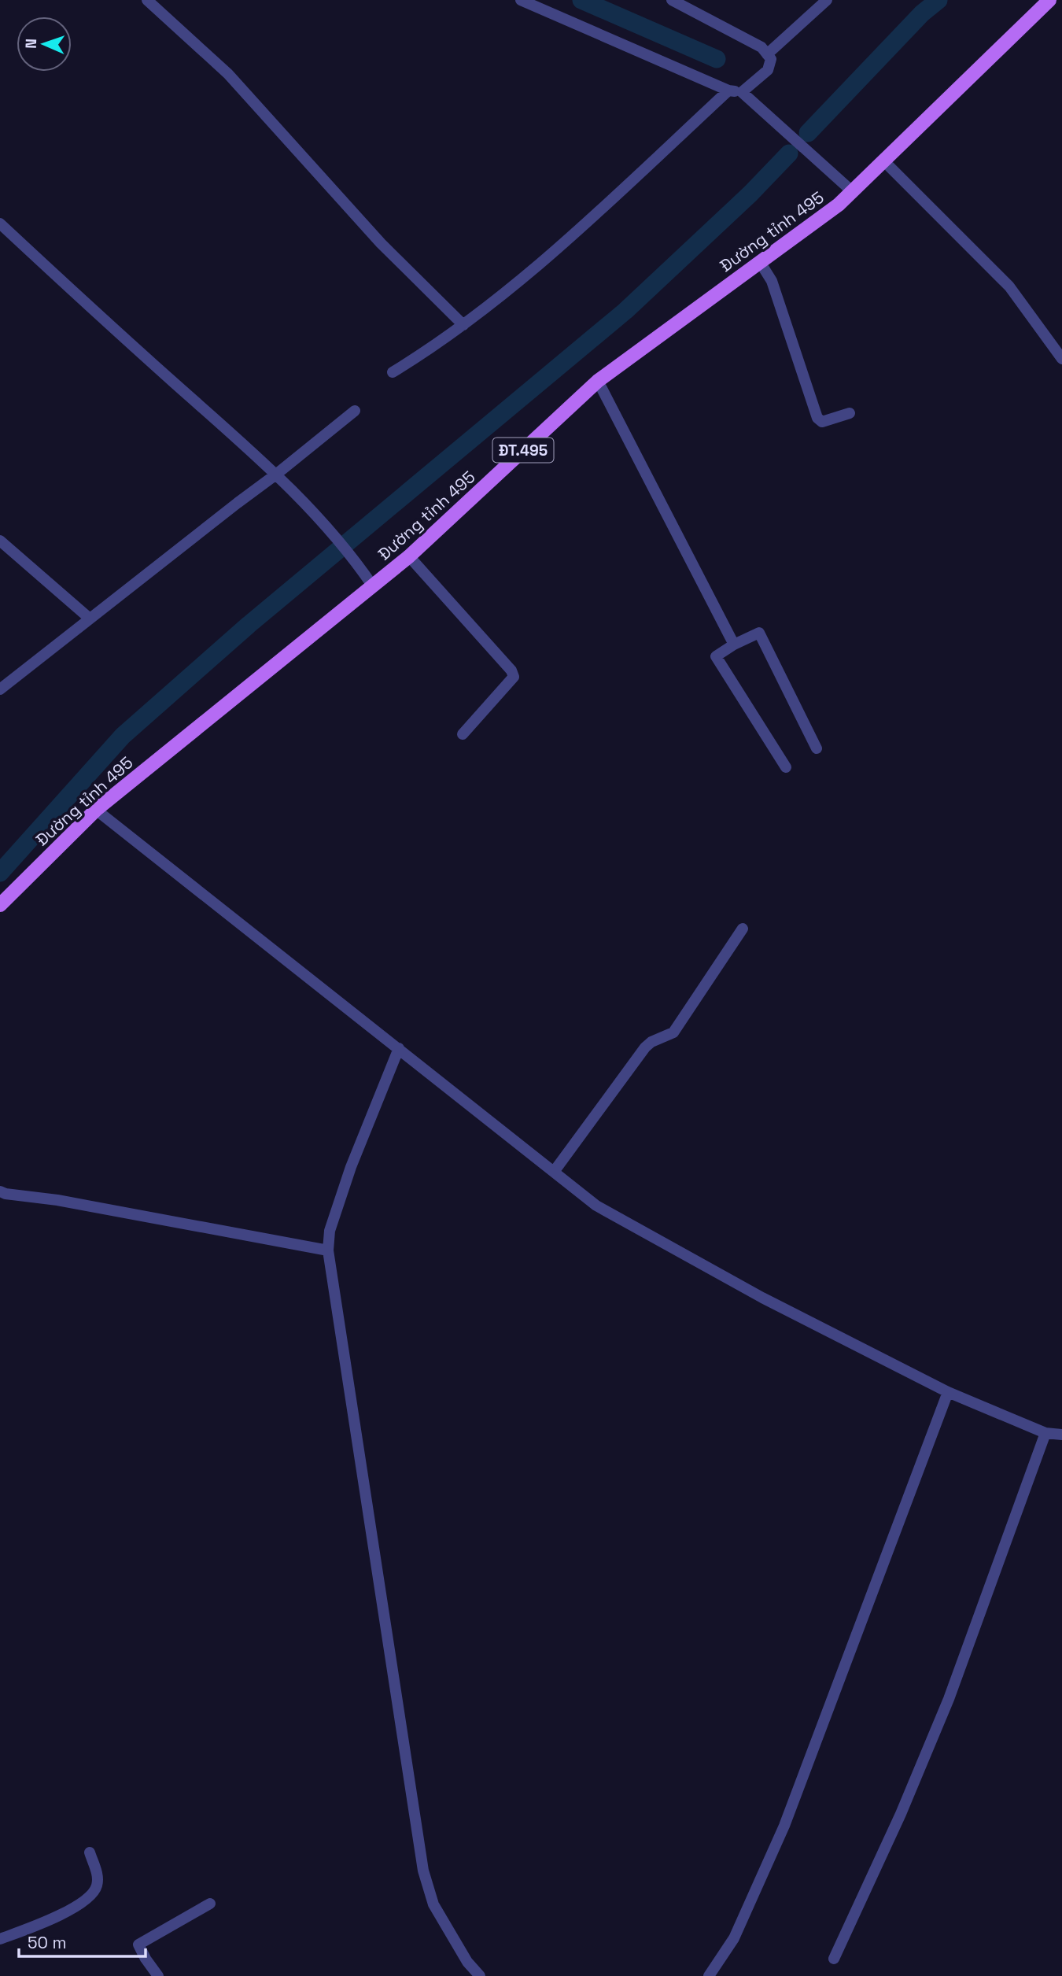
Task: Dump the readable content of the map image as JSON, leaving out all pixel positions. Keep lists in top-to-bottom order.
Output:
{
  "streets": {
    "main road": ["Đường tỉnh 495", "ĐT.495"]
  },
  "scale_bar": "50 m",
  "north": "left"
}
